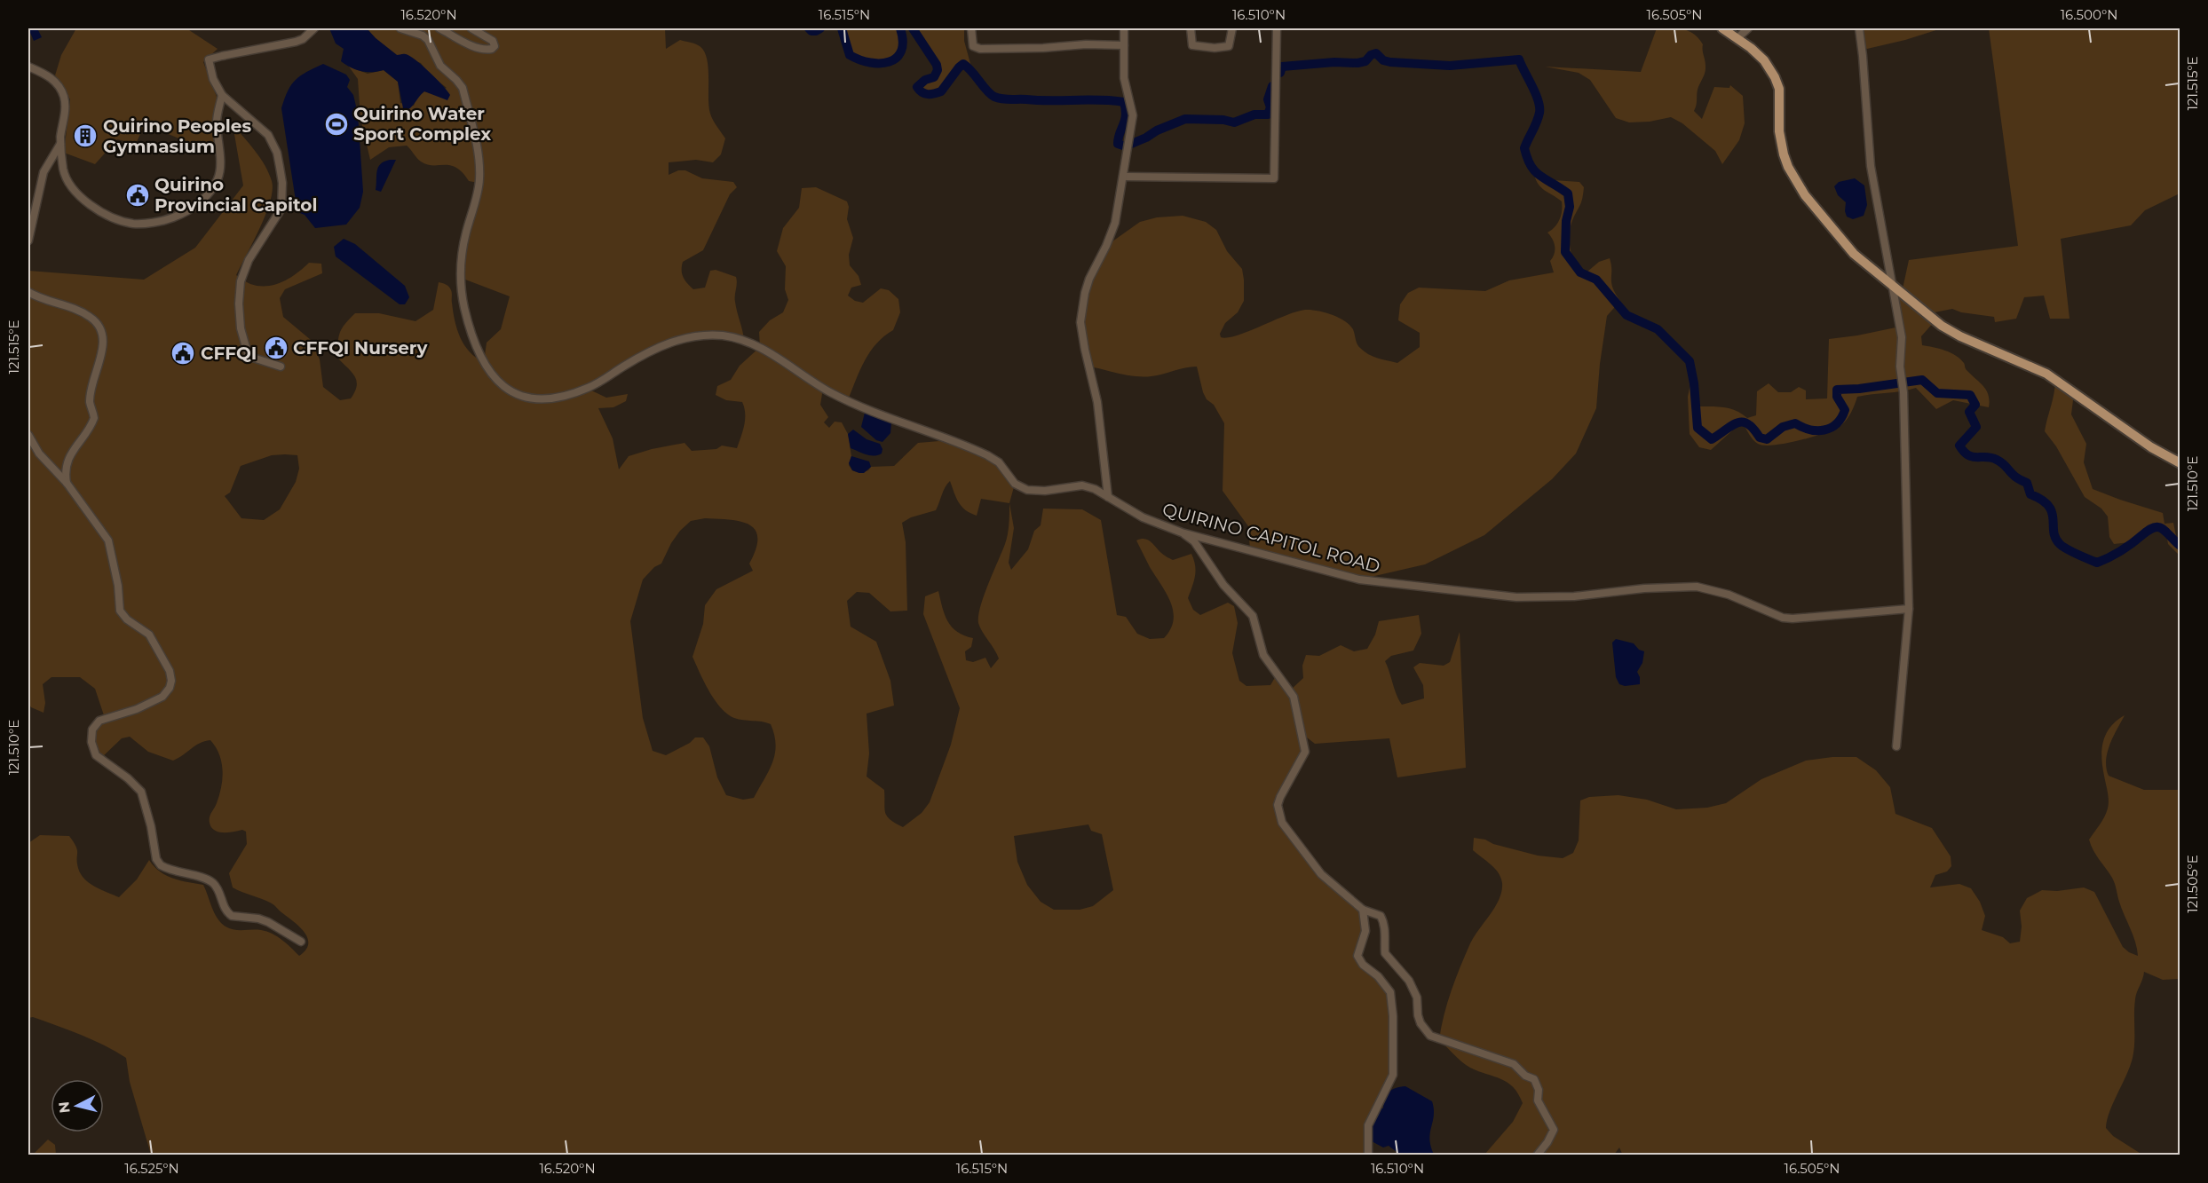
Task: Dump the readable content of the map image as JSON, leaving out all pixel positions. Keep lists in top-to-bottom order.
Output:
{
  "streets": {
    "street": ["QUIRINO CAPITOL ROAD"]
  },
  "places": {
    "sports": ["Quirino Water Sport Complex"],
    "building": ["Quirino Peoples Gymnasium"],
    "public building": ["Quirino Provincial Capitol", "CFFQI Nursery", "CFFQI"]
  },
  "north": "left",
  "coordinates": [
    "16.520°N",
    "16.515°N",
    "16.510°N",
    "16.505°N",
    "16.500°N",
    "121.515°E",
    "121.510°E",
    "121.505°E",
    "16.525°N"
  ]
}
